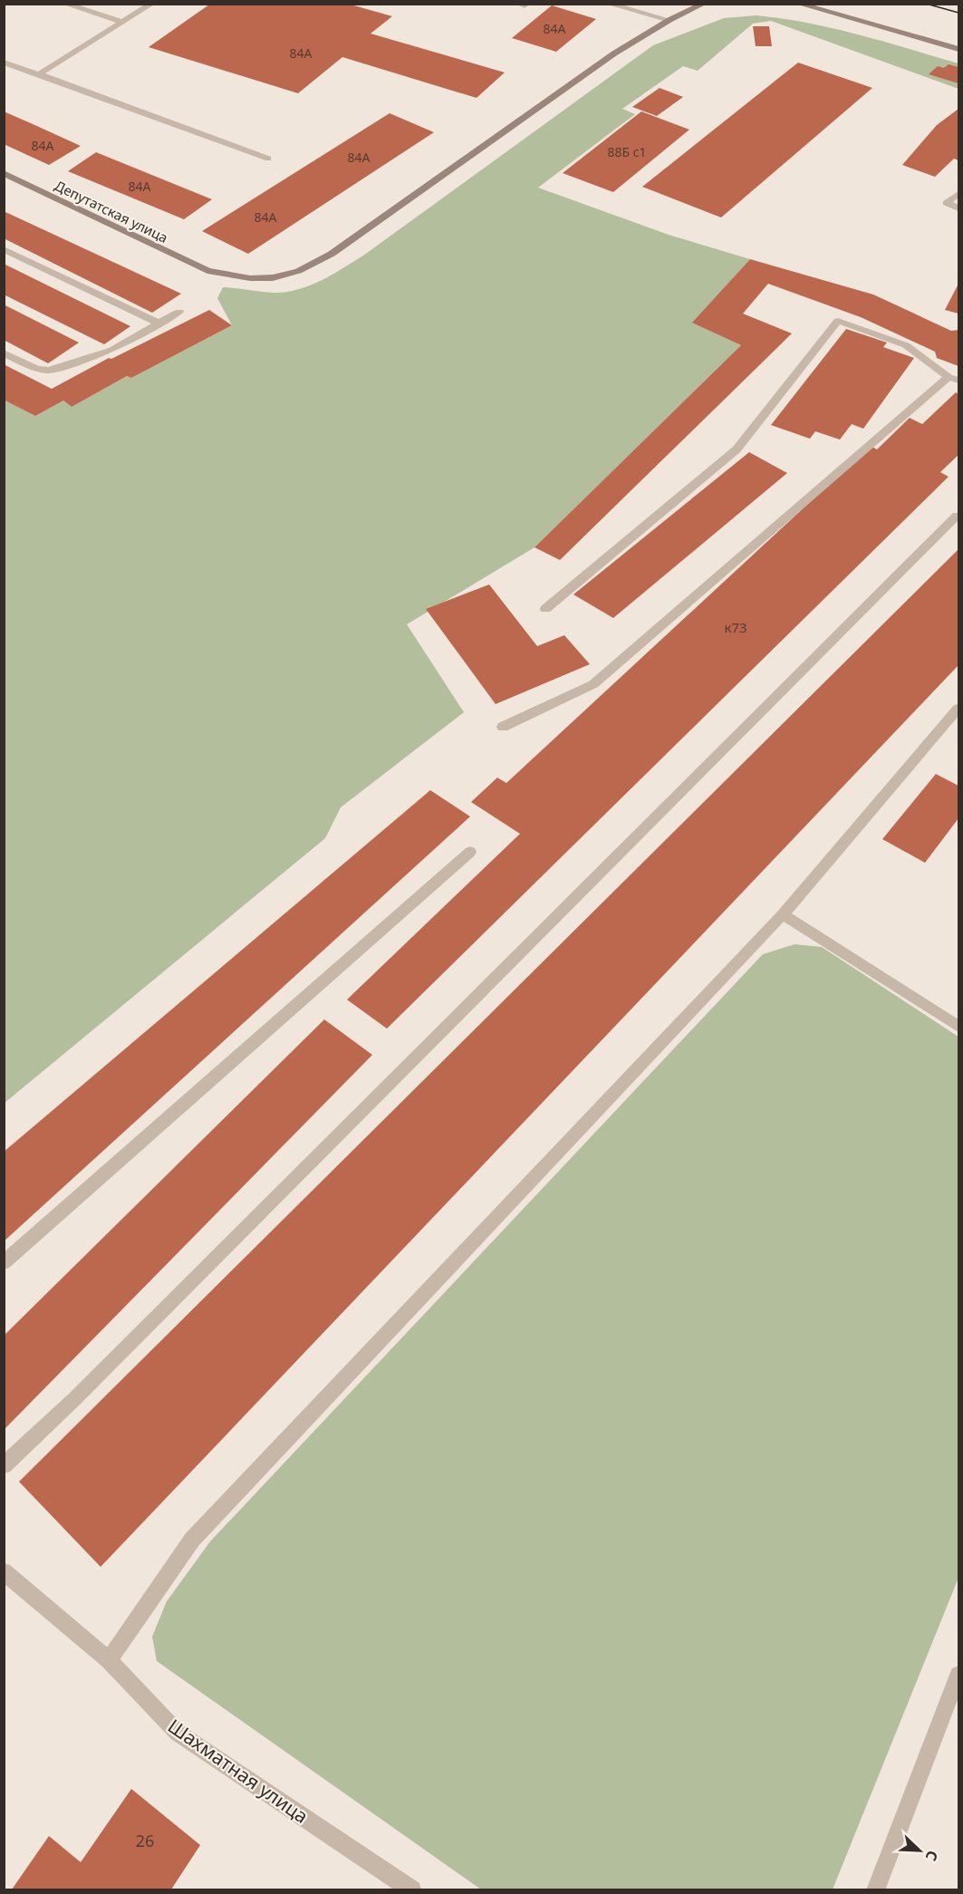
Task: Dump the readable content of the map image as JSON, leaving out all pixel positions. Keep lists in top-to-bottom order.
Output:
{
  "streets": {
    "main road": ["Депутатская улица"],
    "street": ["Шахматная улица"]
  },
  "house_numbers": [
    "84А",
    "84А",
    "84А",
    "88Б с1",
    "84А",
    "84А",
    "84А",
    "к73",
    "26"
  ],
  "north": "bottom right"
}
